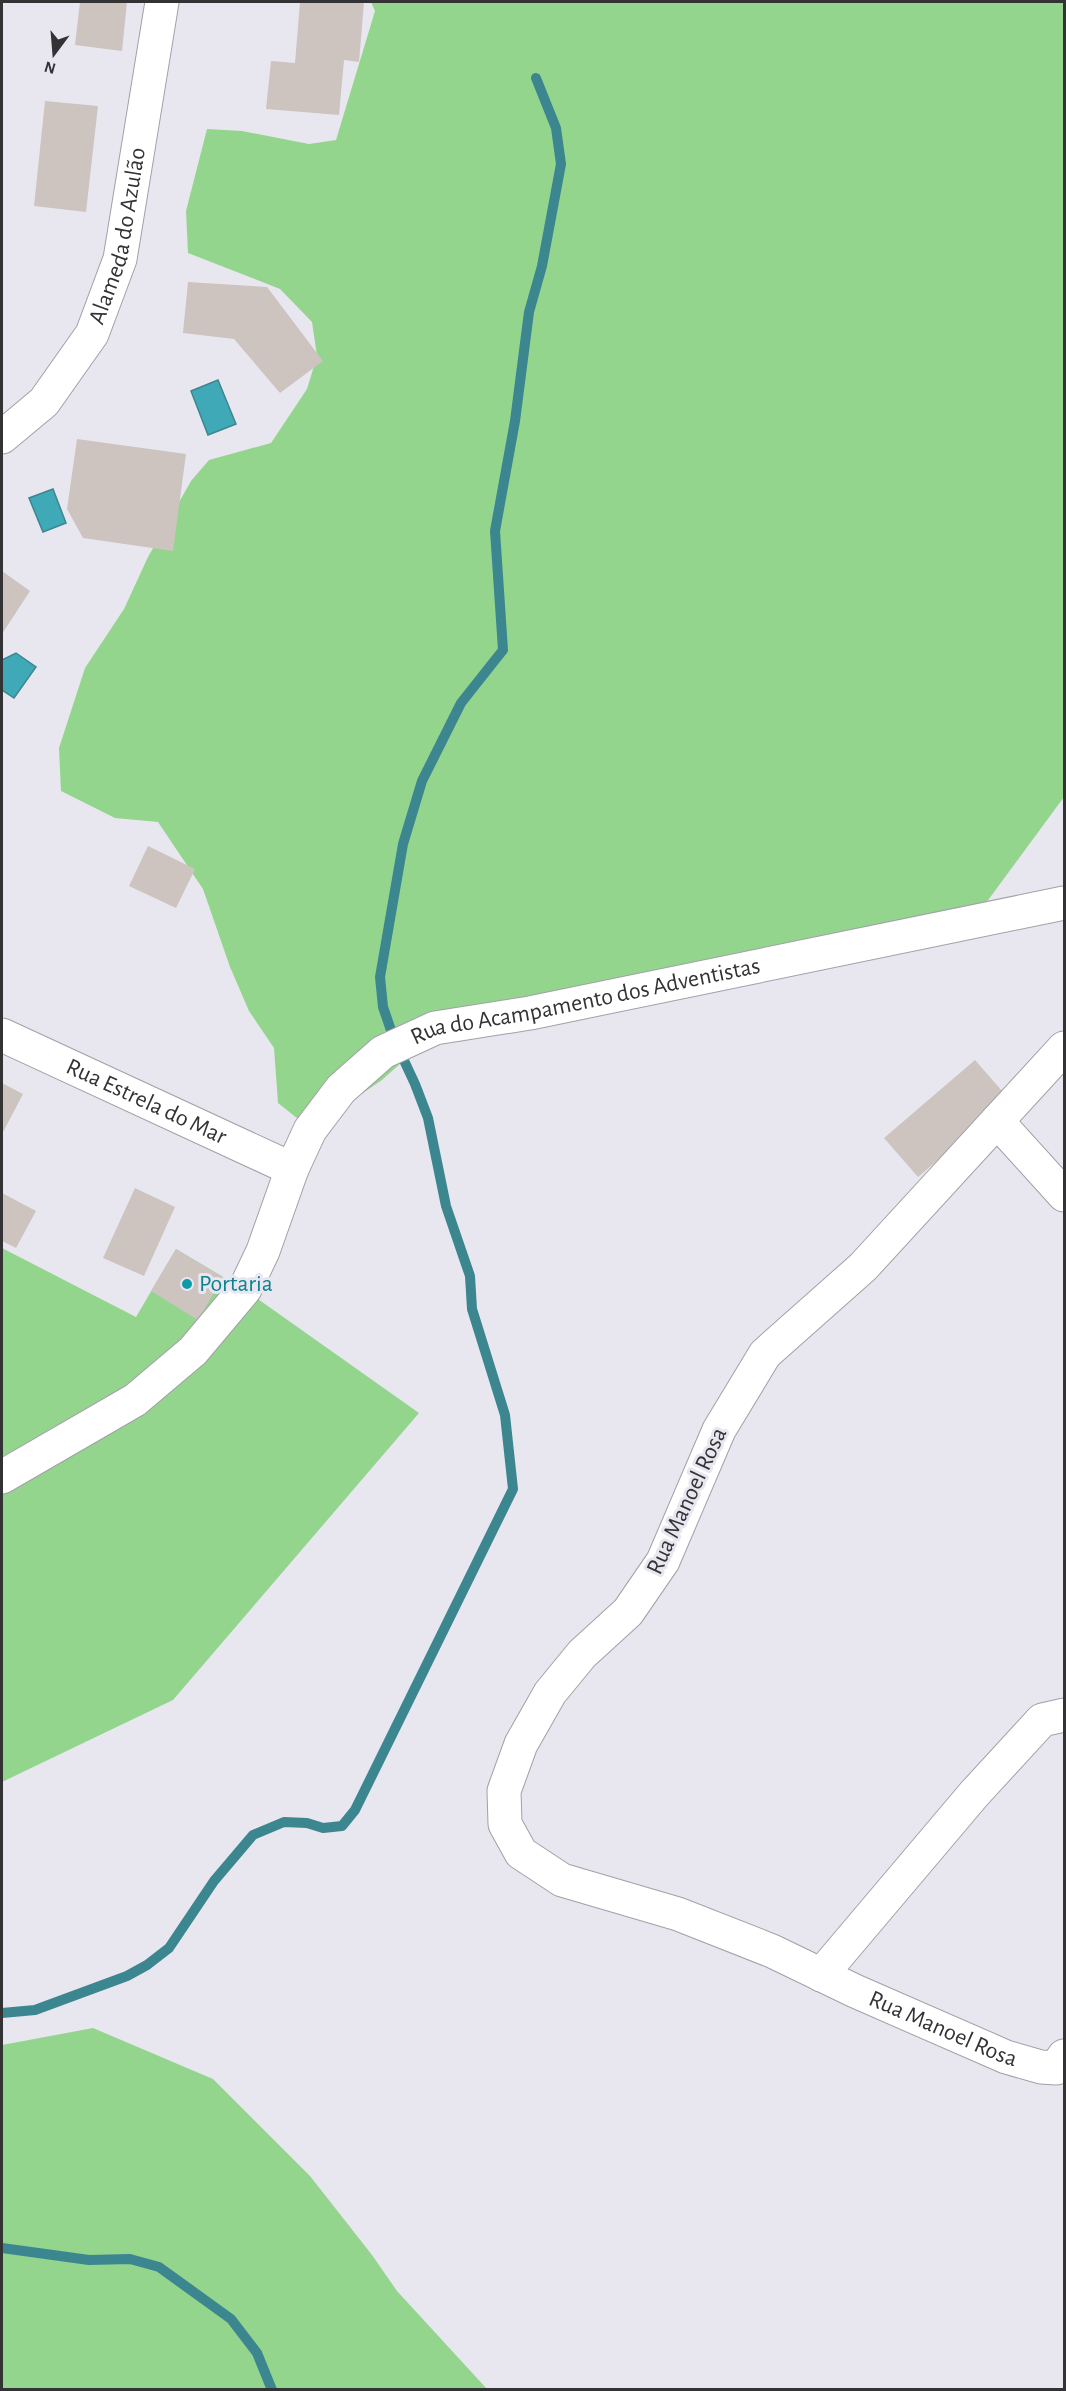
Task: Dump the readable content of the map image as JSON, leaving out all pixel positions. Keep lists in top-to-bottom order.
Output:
{
  "streets": {
    "street": [
      "Alameda do Azulão",
      "Rua do Acampamento dos Adventistas",
      "Rua Estrela do Mar",
      "Rua Manoel Rosa"
    ]
  },
  "crossings": [
    ["Rua do Acampamento dos Adventistas", "Rua Estrela do Mar"]
  ],
  "places": ["Portaria"],
  "north": "bottom"
}
